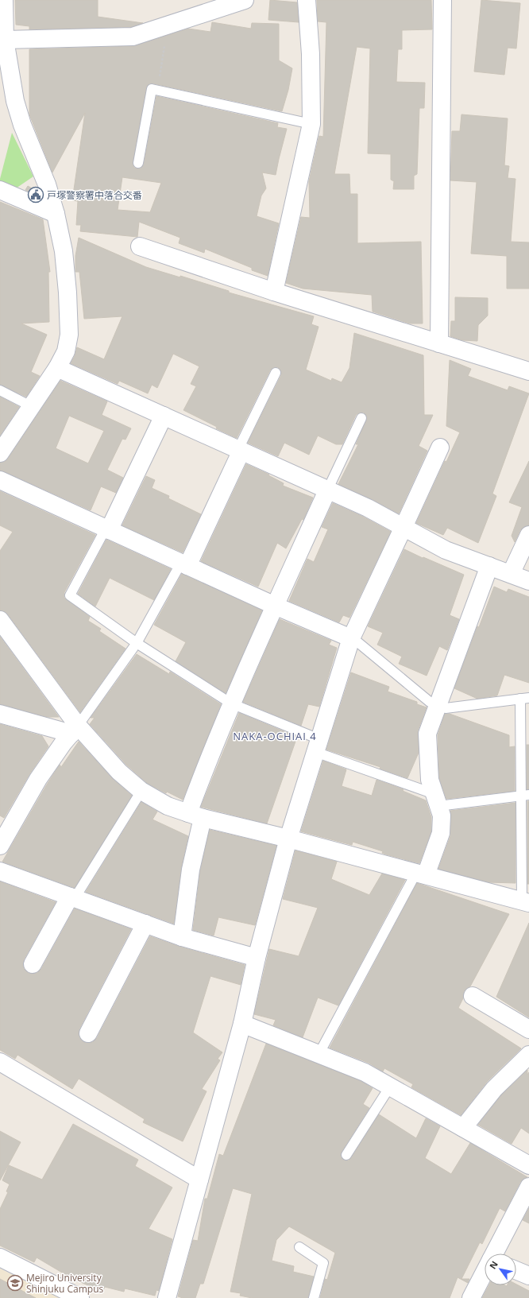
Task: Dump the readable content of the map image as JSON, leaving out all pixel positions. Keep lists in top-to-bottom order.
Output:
{
  "districts": ["NAKA-OCHIAI 4"],
  "places": {
    "public building": ["戸塚警察署中落合交番"],
    "school or university": ["Mejiro University Shinjuku Campus"]
  },
  "north": "top left"
}
